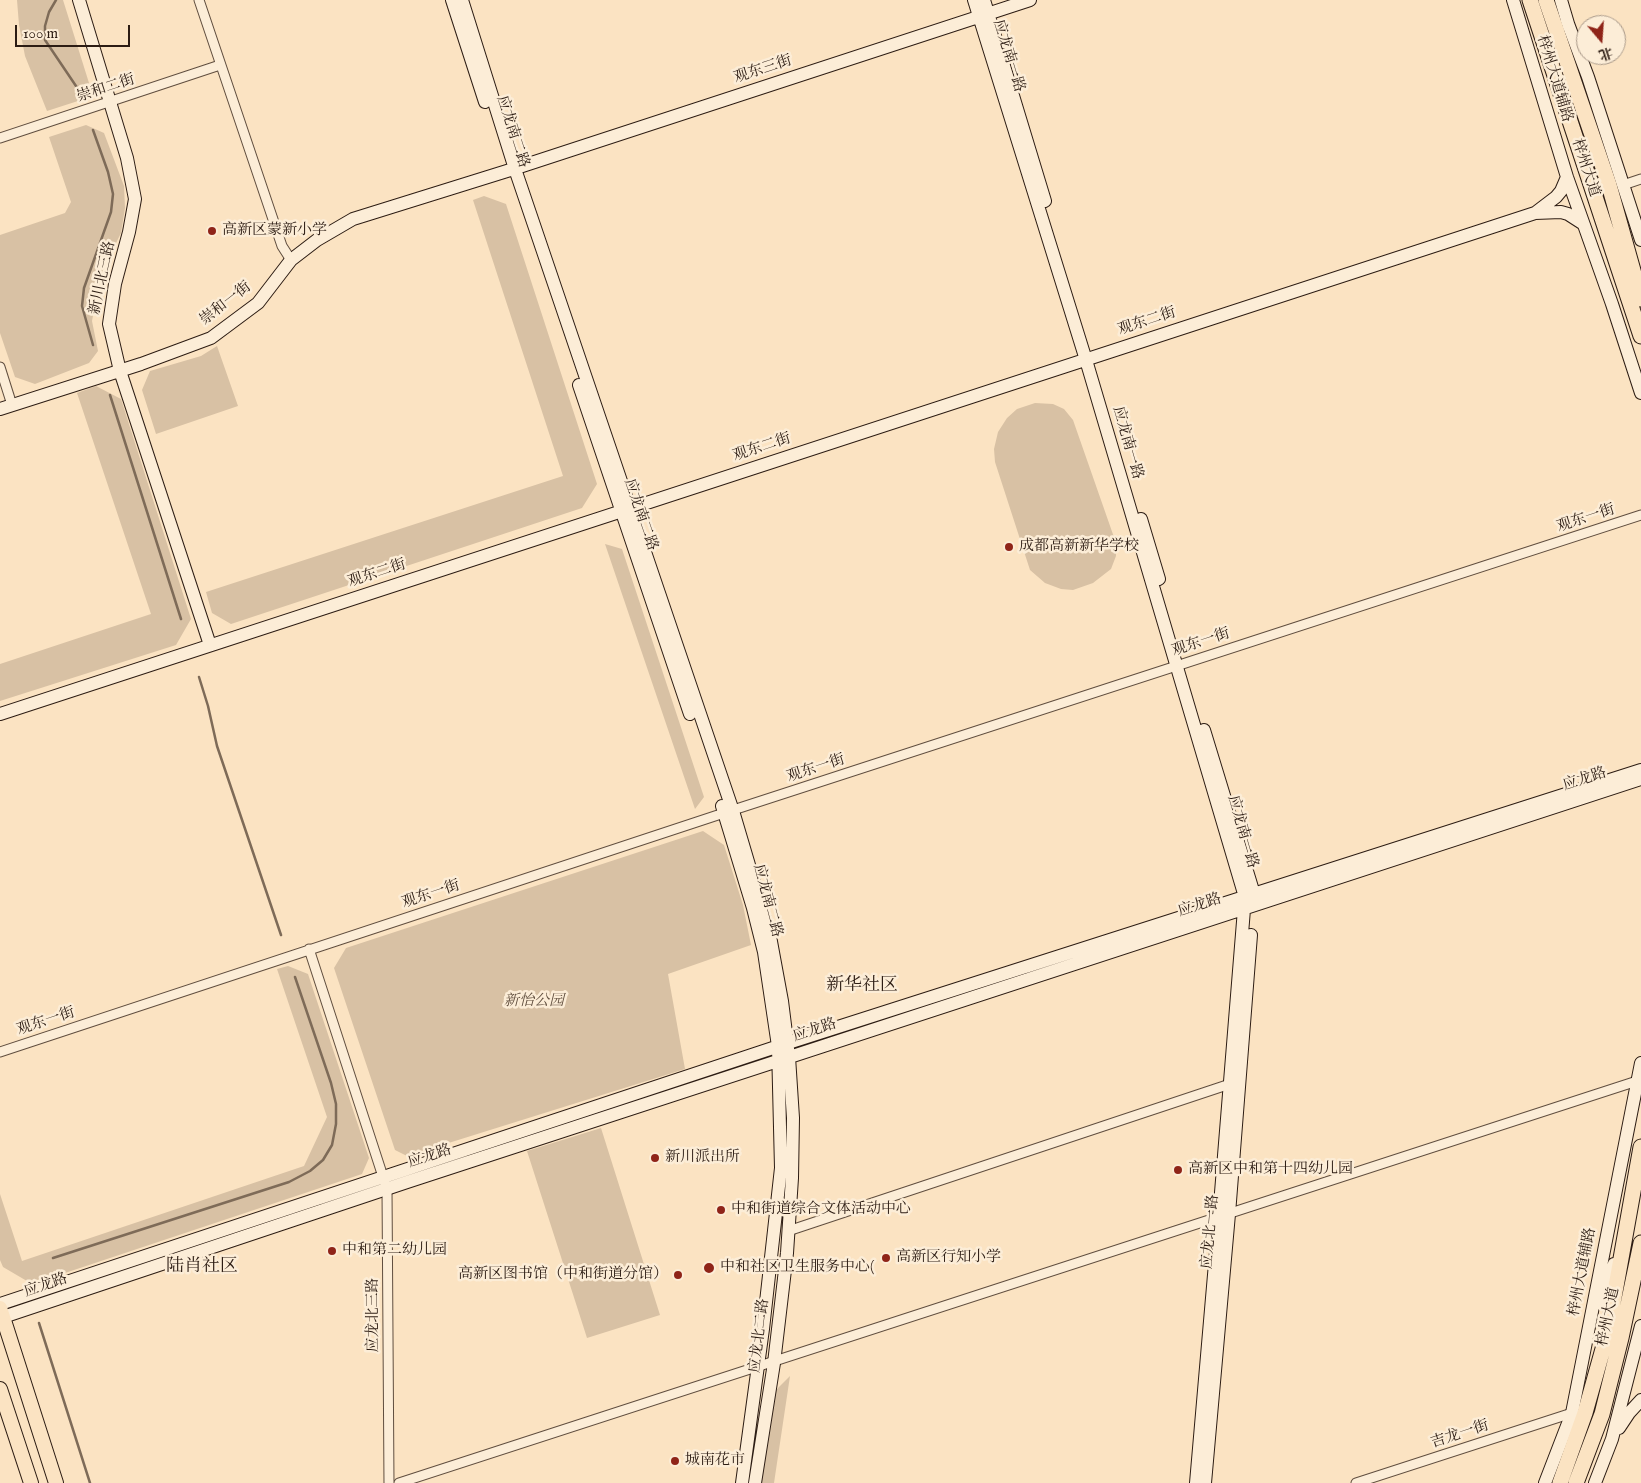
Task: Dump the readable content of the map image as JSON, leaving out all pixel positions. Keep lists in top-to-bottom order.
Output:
{
  "streets": {
    "highway": ["梓州大道"],
    "street": [
      "应龙南一路",
      "观东三街",
      "梓州大道辅路",
      "崇和二街",
      "应龙南二路",
      "新川北三路",
      "崇和一街",
      "观东二街",
      "观东一街",
      "应龙路",
      "应龙北一路",
      "应龙北三路",
      "应龙北二路",
      "吉龙一街"
    ]
  },
  "crossings": [
    ["应龙南一路", "观东三街"],
    ["应龙南一路", "观东二街"],
    ["应龙南一路", "观东一街"],
    ["应龙南一路", "应龙路"],
    ["应龙南一路", "应龙北一路"],
    ["观东三街", "应龙南二路"],
    ["观东三街", "崇和一街"],
    ["梓州大道辅路", "观东二街"],
    ["梓州大道辅路", "吉龙一街"],
    ["崇和二街", "新川北三路"],
    ["应龙南二路", "崇和一街"],
    ["应龙南二路", "观东二街"],
    ["应龙南二路", "观东一街"],
    ["应龙南二路", "应龙路"],
    ["应龙南二路", "应龙北二路"],
    ["新川北三路", "崇和一街"],
    ["新川北三路", "观东二街"],
    ["观东一街", "应龙北三路"],
    ["应龙路", "应龙北一路"],
    ["应龙路", "应龙北三路"],
    ["应龙路", "应龙北二路"]
  ],
  "districts": ["新华社区", "陆肖社区"],
  "parks": ["新怡公园"],
  "places": [
    "高新区蒙新小学",
    "成都高新新华学校",
    "新川派出所",
    "高新区中和第十四幼儿园",
    "中和街道综合文体活动中心",
    "中和第二幼儿园",
    "高新区行知小学",
    "中和社区卫生服务中心(",
    "高新区图书馆（中和街道分馆）",
    "城南花市"
  ],
  "scale_bar": "100 m",
  "north": "bottom"
}
